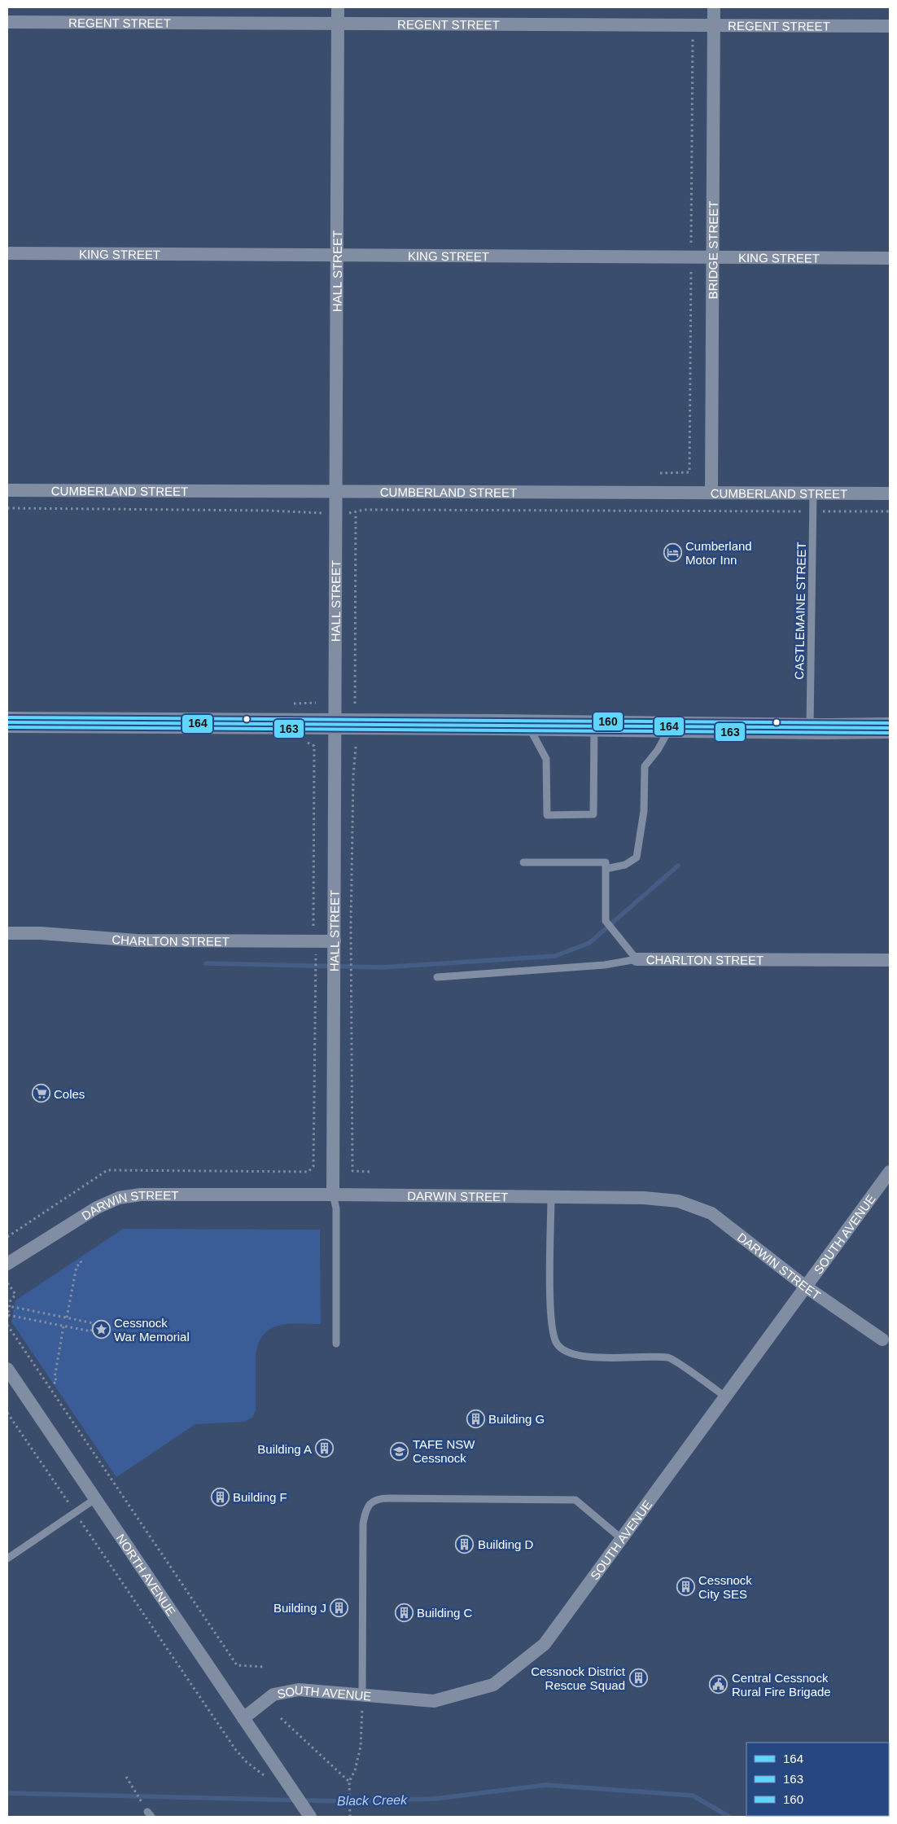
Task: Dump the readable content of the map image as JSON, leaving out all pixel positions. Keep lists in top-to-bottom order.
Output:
{
  "streets": {
    "street": [
      "REGENT STREET",
      "BRIDGE STREET",
      "KING STREET",
      "HALL STREET",
      "CUMBERLAND STREET",
      "CHARLTON STREET",
      "DARWIN STREET",
      "SOUTH AVENUE",
      "NORTH AVENUE"
    ],
    "lane": ["CASTLEMAINE STREET"]
  },
  "crossings": [
    ["REGENT STREET", "BRIDGE STREET"],
    ["REGENT STREET", "HALL STREET"],
    ["BRIDGE STREET", "KING STREET"],
    ["BRIDGE STREET", "CUMBERLAND STREET"],
    ["KING STREET", "HALL STREET"],
    ["HALL STREET", "CUMBERLAND STREET"],
    ["HALL STREET", "CHARLTON STREET"],
    ["HALL STREET", "DARWIN STREET"],
    ["CUMBERLAND STREET", "CASTLEMAINE STREET"],
    ["DARWIN STREET", "SOUTH AVENUE"],
    ["SOUTH AVENUE", "NORTH AVENUE"]
  ],
  "water": ["Black Creek"],
  "places": {
    "hotel": ["Cumberland Motor Inn"],
    "supermarket": ["Coles"],
    "place": ["Cessnock War Memorial"],
    "building": [
      "Building G",
      "Building A",
      "Building F",
      "Building D",
      "Cessnock City SES",
      "Building J",
      "Building C",
      "Cessnock District Rescue Squad"
    ],
    "school or university": ["TAFE NSW Cessnock"],
    "public building": ["Central Cessnock Rural Fire Brigade"]
  },
  "lines": ["transit line 160", "transit line 164", "transit line 163"],
  "legend": ["164", "163", "160"]
}
